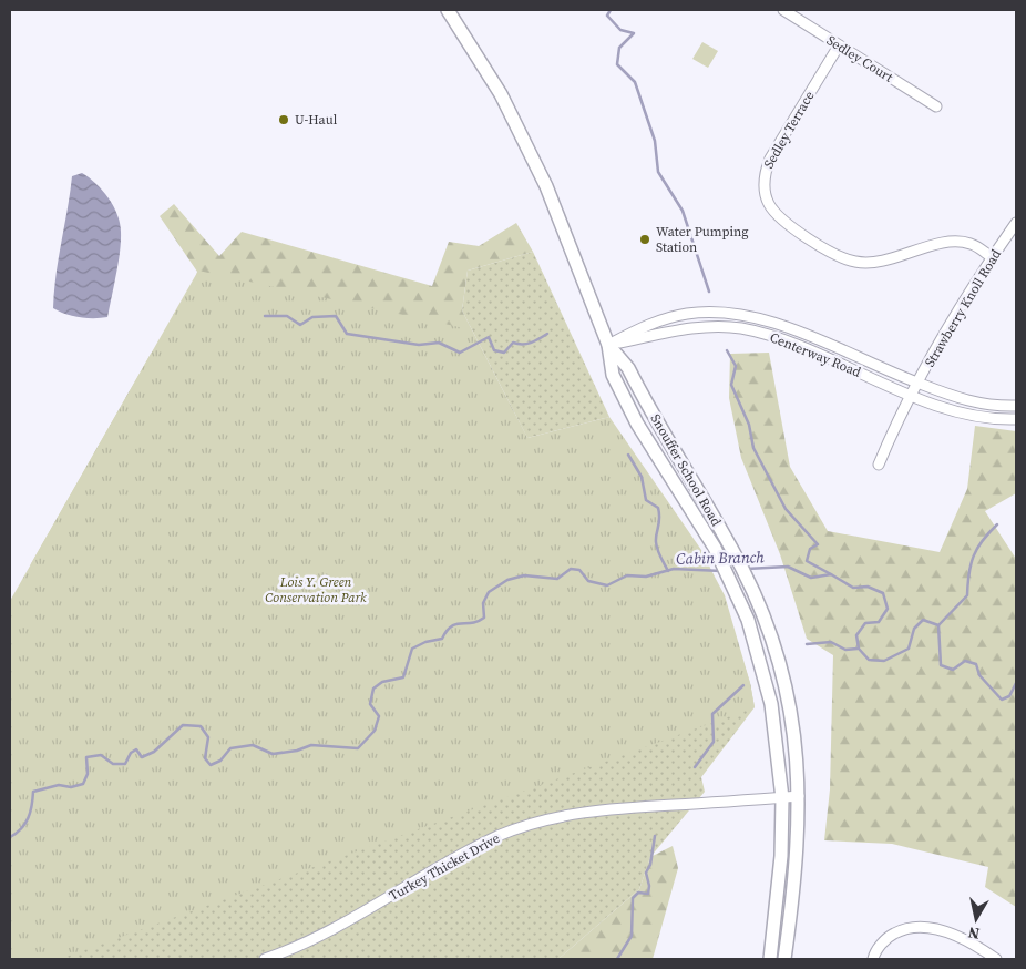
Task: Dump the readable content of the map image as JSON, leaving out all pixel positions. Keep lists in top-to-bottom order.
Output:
{
  "streets": {
    "main road": ["Snouffer School Road"],
    "street": [
      "Sedley Court",
      "Sedley Terrace",
      "Strawberry Knoll Road",
      "Centerway Road",
      "Turkey Thicket Drive"
    ]
  },
  "crossings": [
    ["Sedley Court", "Sedley Terrace"],
    ["Sedley Terrace", "Strawberry Knoll Road"],
    ["Strawberry Knoll Road", "Centerway Road"],
    ["Centerway Road", "Snouffer School Road"],
    ["Snouffer School Road", "Turkey Thicket Drive"]
  ],
  "water": ["Cabin Branch"],
  "parks": ["Lois Y. Green Conservation Park"],
  "places": ["U-Haul", "Water Pumping Station"],
  "north": "bottom"
}
